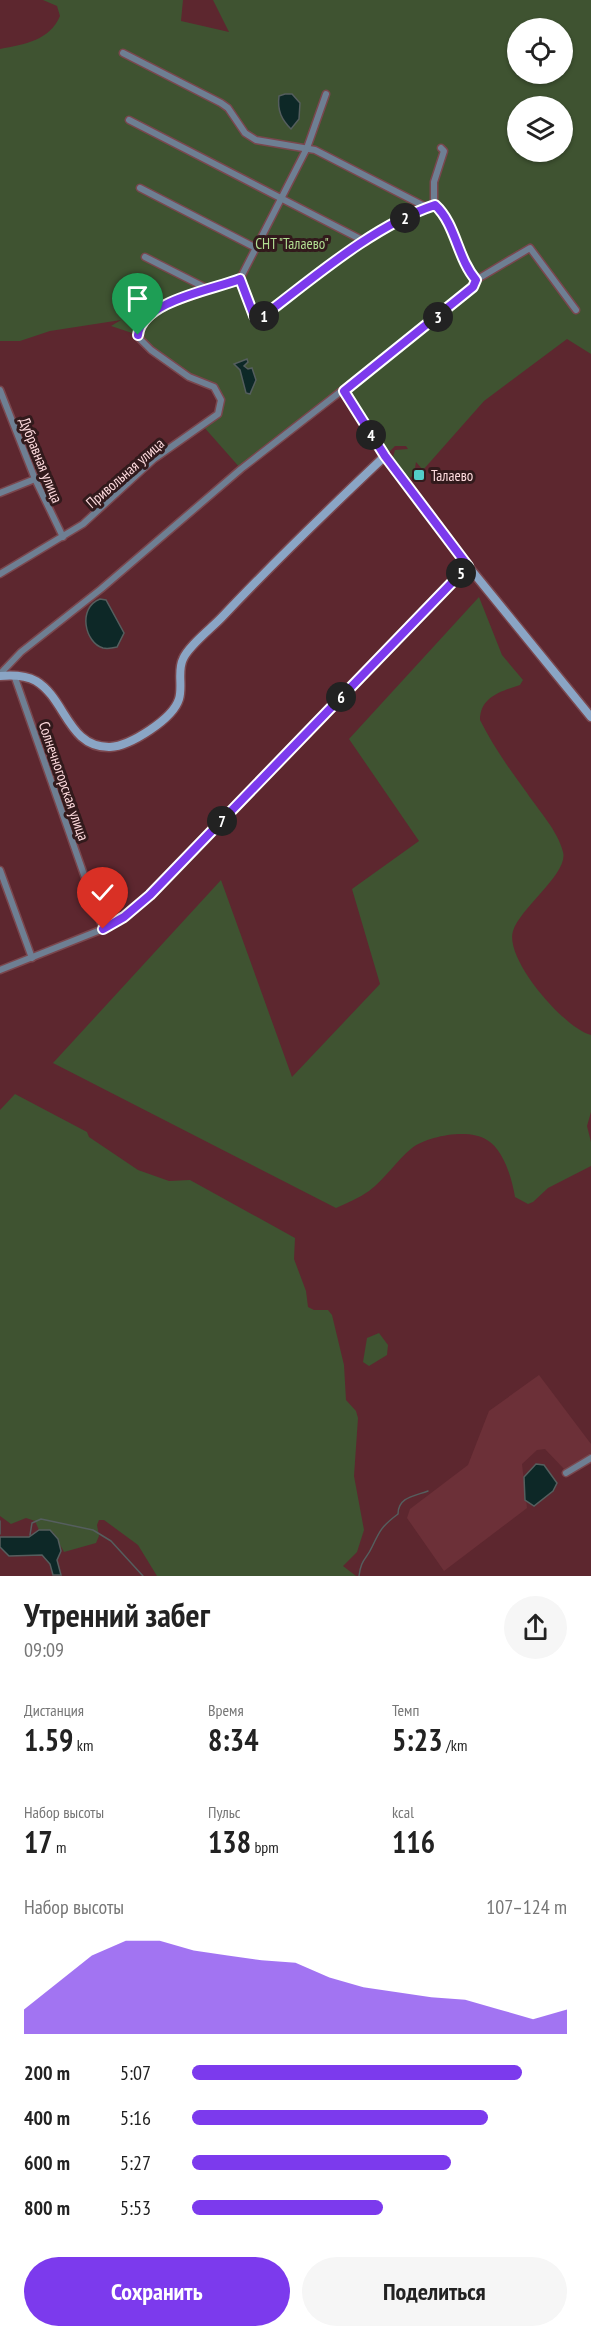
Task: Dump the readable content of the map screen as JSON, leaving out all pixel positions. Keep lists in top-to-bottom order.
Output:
{
  "streets": {
    "street": ["Дубравная улица", "Привольная улица", "Солнечногорская улица"]
  },
  "crossings": [
    ["Дубравная улица", "Привольная улица"]
  ],
  "parks": ["СНТ \"Талаево\""],
  "places": {
    "transit": ["Талаево"]
  },
  "page": {
    "pins": [
      "2",
      "1",
      "3",
      "4",
      "5",
      "6",
      "7"
    ],
    "heading": ["Утренний забег", "09:09"],
    "stats": [
      ["Дистанция", "1.59 km"],
      ["Время", "8:34"],
      ["Темп", "5:23 /km"],
      ["Набор высоты", "17 m"],
      ["Пульс", "138 bpm"],
      ["kcal", "116"]
    ],
    "chart": ["Набор высоты", "107–124 m"],
    "list": [
      {
        "name": "200 m",
        "note": "5:07"
      },
      {
        "name": "400 m",
        "note": "5:16"
      },
      {
        "name": "600 m",
        "note": "5:27"
      },
      {
        "name": "800 m",
        "note": "5:53"
      }
    ],
    "buttons": ["Сохранить", "Поделиться"]
  }
}
